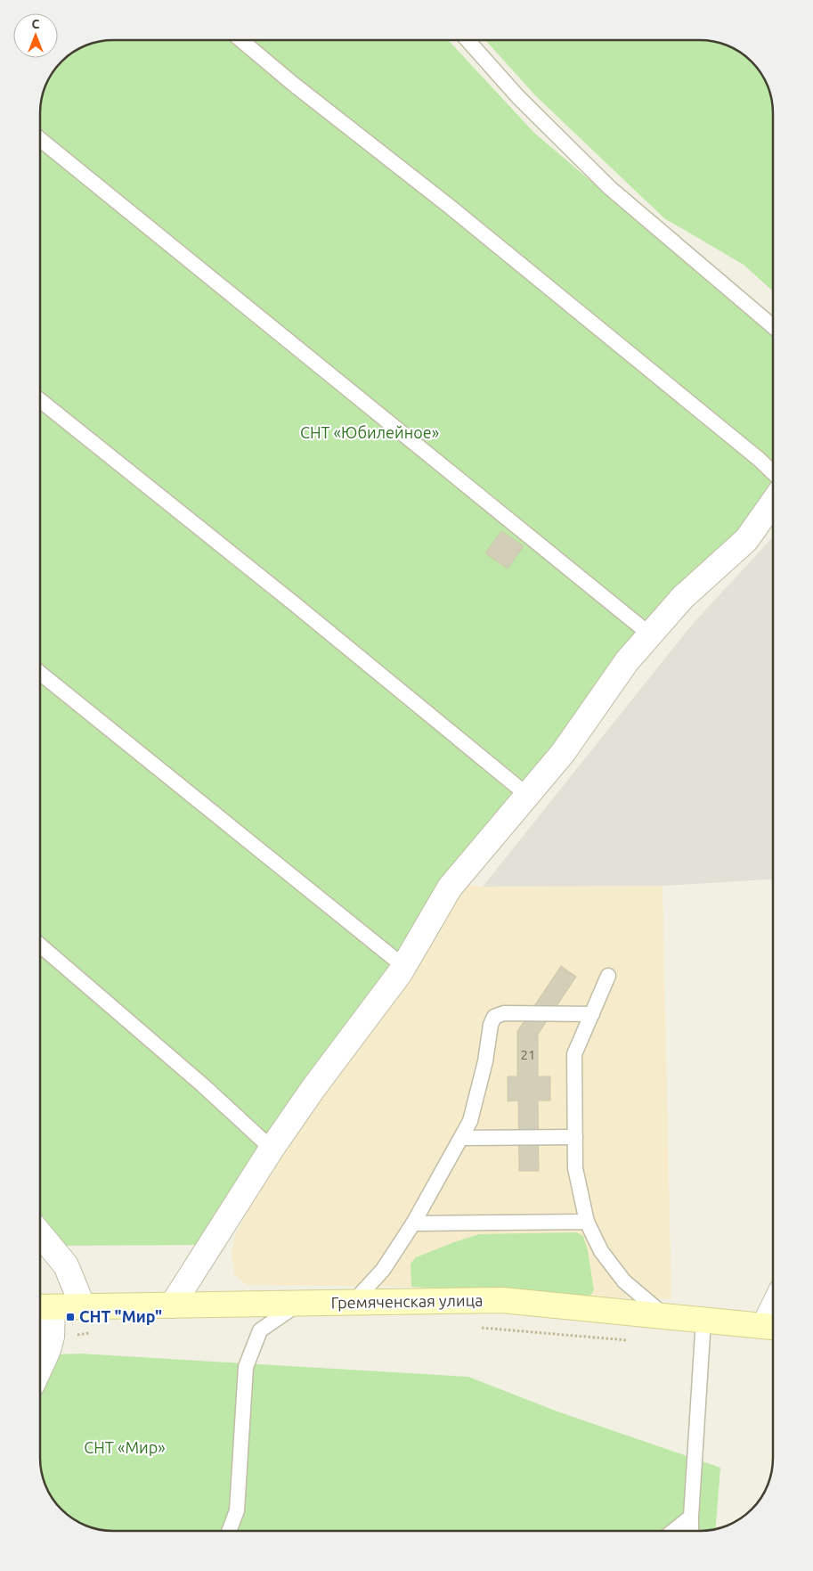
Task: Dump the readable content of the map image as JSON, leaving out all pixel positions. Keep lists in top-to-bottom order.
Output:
{
  "streets": {
    "main road": ["Гремяченская улица"]
  },
  "parks": ["СНТ «Юбилейное»", "СНТ «Мир»"],
  "places": {
    "transit": ["СНТ \"Мир\""]
  },
  "house_numbers": ["21"],
  "north": "top"
}
